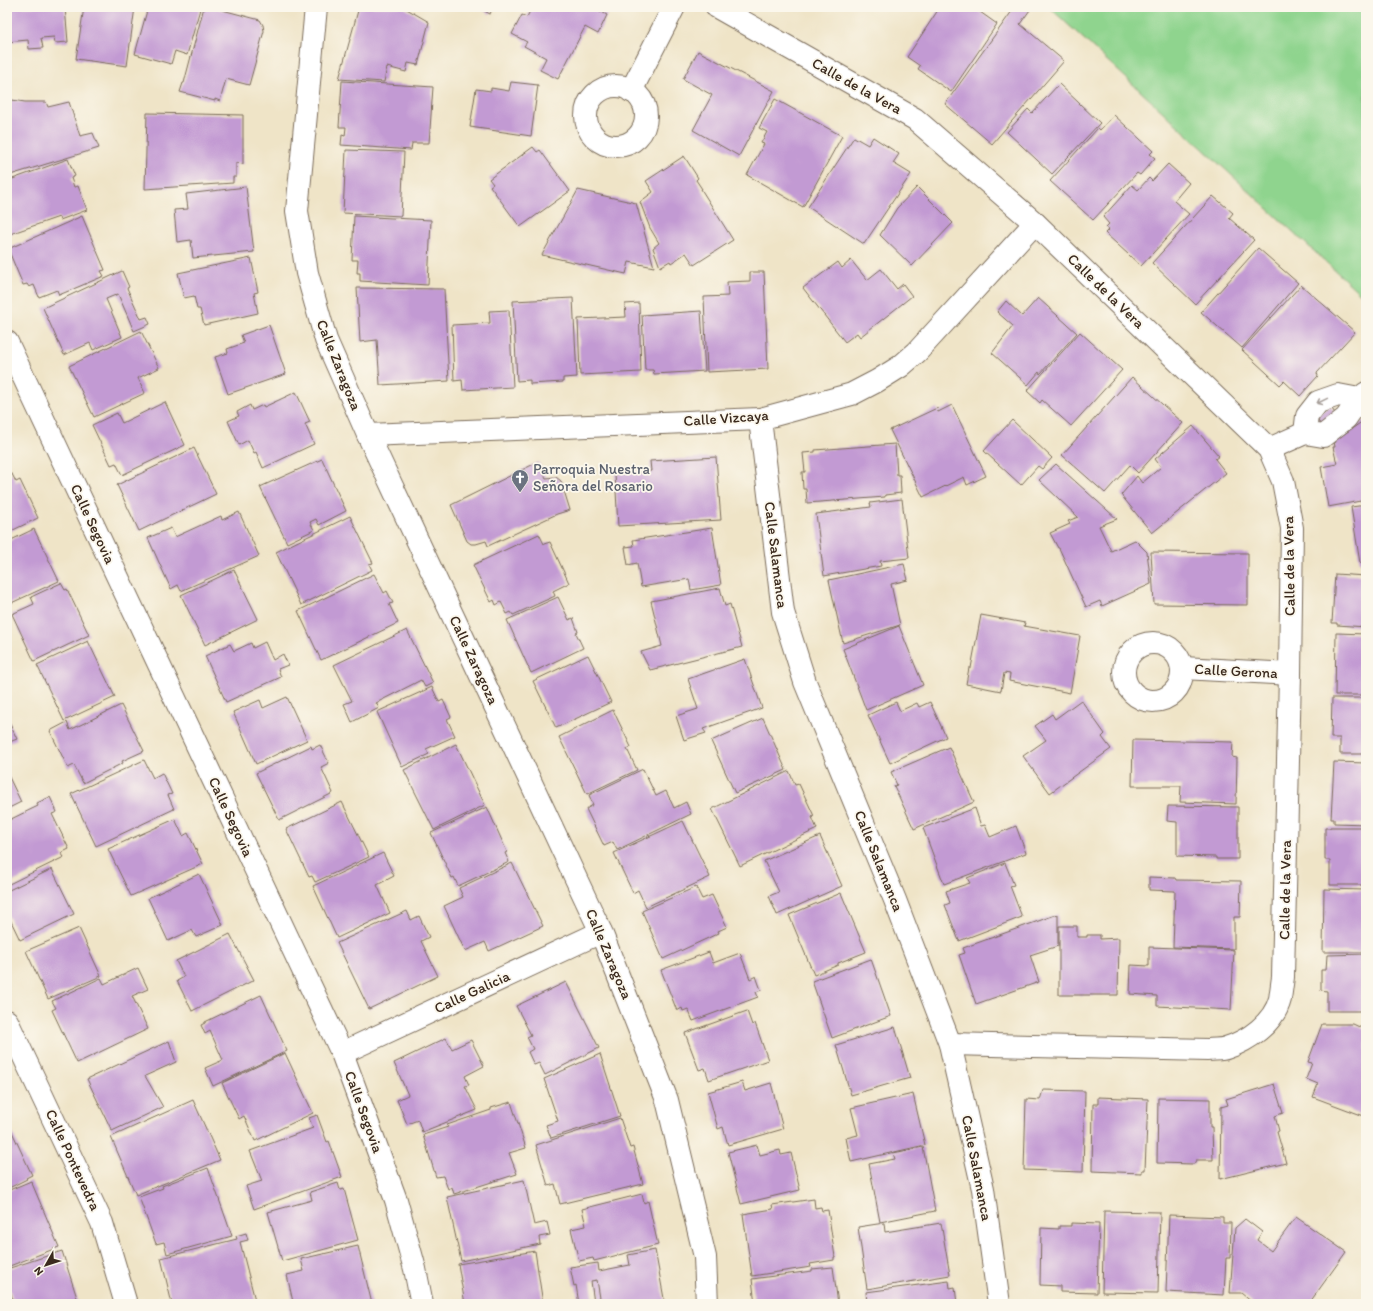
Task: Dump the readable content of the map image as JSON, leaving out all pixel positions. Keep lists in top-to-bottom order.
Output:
{
  "streets": {
    "street": [
      "Calle de la Vera",
      "Calle Zaragoza",
      "Calle Vizcaya",
      "Calle Segovia",
      "Calle Salamanca",
      "Calle Gerona",
      "Calle Galicia",
      "Calle Pontevedra"
    ]
  },
  "crossings": [
    ["Calle de la Vera", "Calle Vizcaya"],
    ["Calle de la Vera", "Calle Salamanca"],
    ["Calle de la Vera", "Calle Gerona"],
    ["Calle Zaragoza", "Calle Vizcaya"],
    ["Calle Zaragoza", "Calle Galicia"],
    ["Calle Vizcaya", "Calle Salamanca"],
    ["Calle Segovia", "Calle Galicia"]
  ],
  "places": {
    "church": ["Parroquia Nuestra Señora del Rosario"]
  },
  "north": "bottom left"
}
